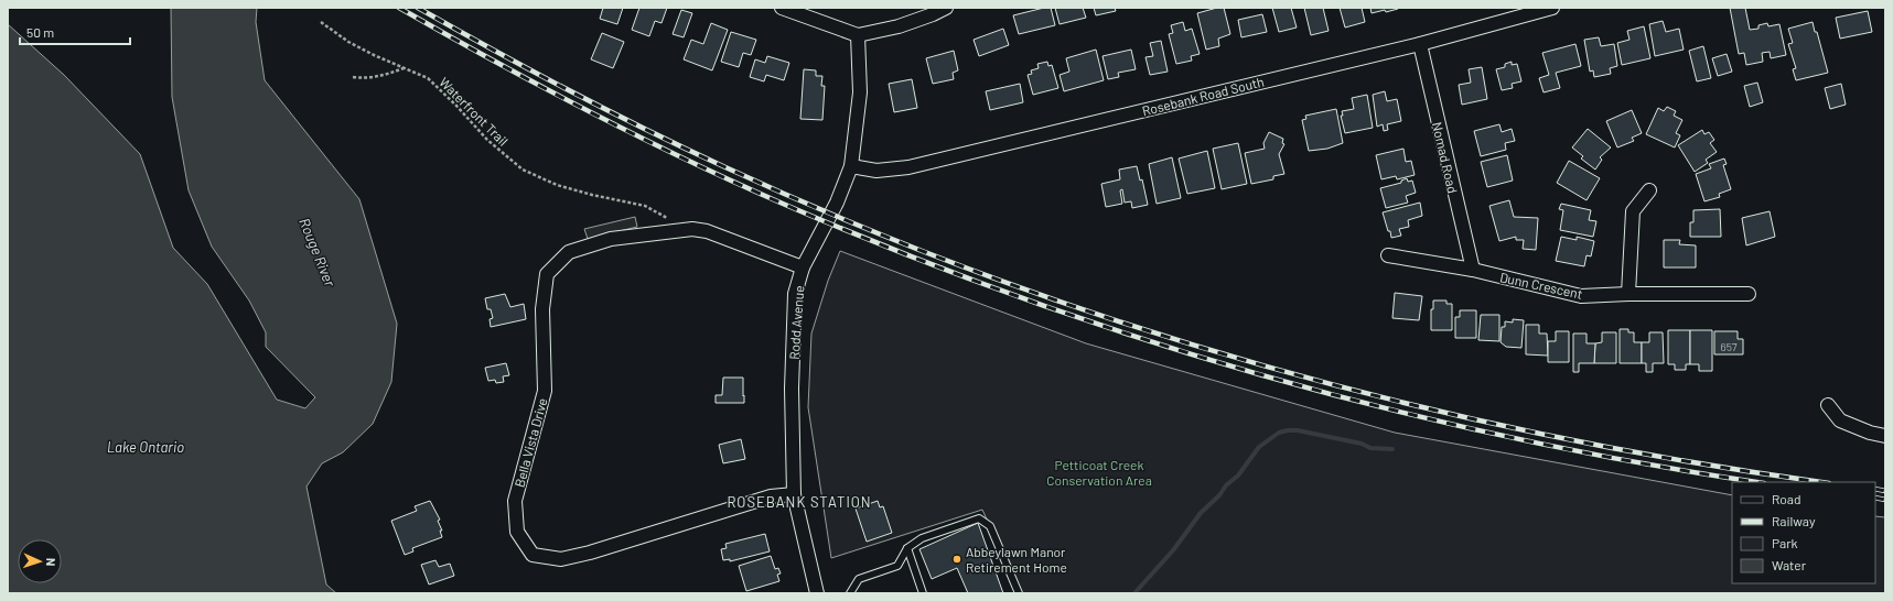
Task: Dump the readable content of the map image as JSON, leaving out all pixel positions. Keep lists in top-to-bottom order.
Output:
{
  "streets": {
    "street": [
      "Rosebank Road South",
      "Nomad Road",
      "Dunn Crescent",
      "Rodd Avenue",
      "Bella Vista Drive"
    ],
    "path": ["Waterfront Trail"]
  },
  "crossings": [
    ["Rosebank Road South", "Nomad Road"],
    ["Rosebank Road South", "Rodd Avenue"],
    ["Nomad Road", "Dunn Crescent"],
    ["Rodd Avenue", "Bella Vista Drive"]
  ],
  "districts": ["ROSEBANK STATION"],
  "water": ["Rouge River", "Lake Ontario"],
  "parks": ["Petticoat Creek Conservation Area"],
  "places": ["Abbeylawn Manor Retirement Home"],
  "house_numbers": ["657"],
  "legend": [
    "Road",
    "Railway",
    "Park",
    "Water"
  ],
  "scale_bar": "50 m",
  "north": "right"
}
